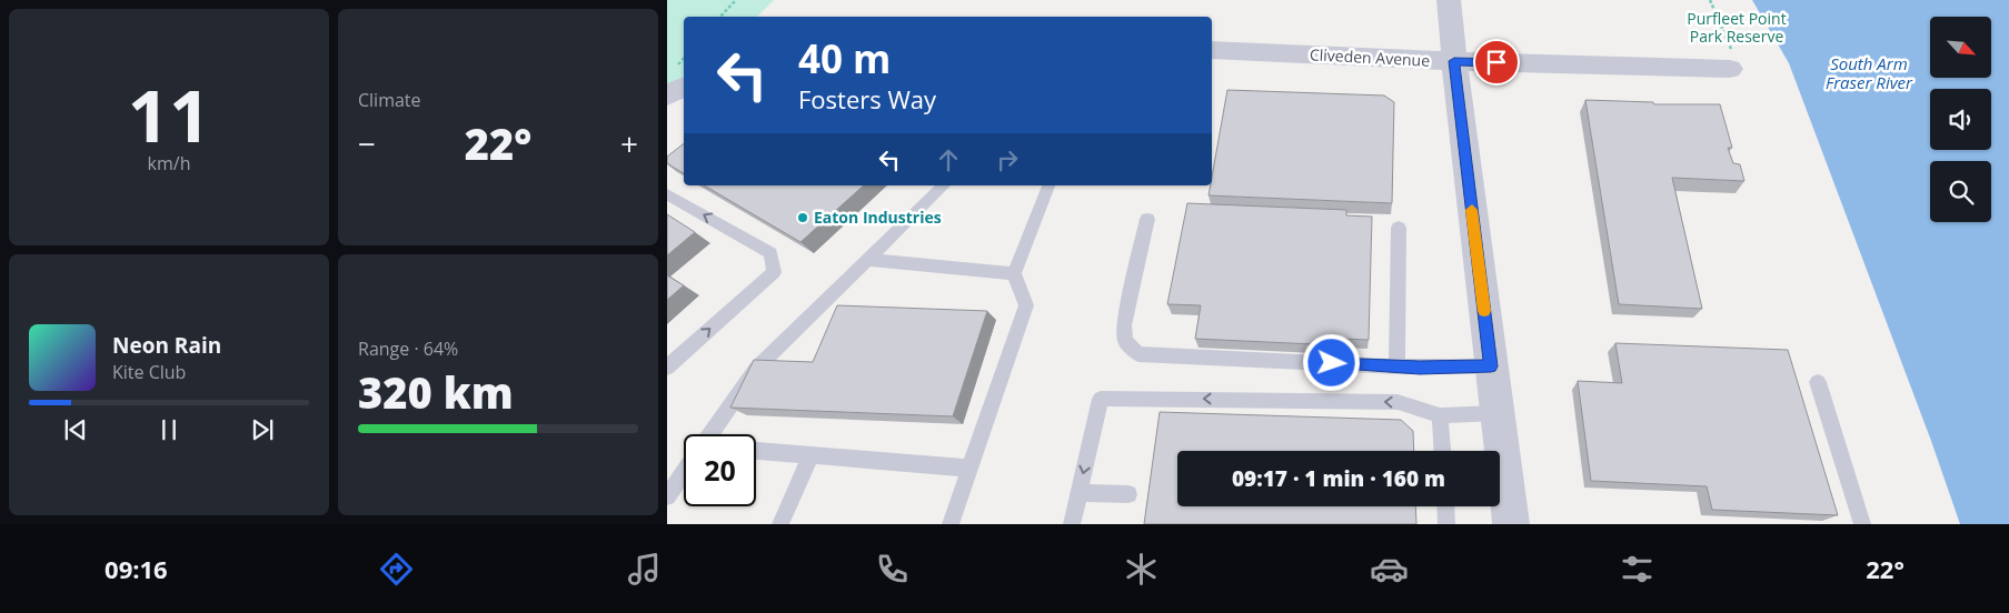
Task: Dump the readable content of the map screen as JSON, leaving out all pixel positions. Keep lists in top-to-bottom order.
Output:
{
  "streets": {
    "street": ["Cliveden Avenue"]
  },
  "water": ["South Arm Fraser River"],
  "parks": ["Purfleet Point Park Reserve"],
  "places": ["Eaton Industries"],
  "north": "bottom right",
  "page": {
    "tile": [
      ["11", "km/h"],
      "Climate",
      ["Range · 64%", "320 km"]
    ],
    "turn": ["40 m", "Fosters Way"],
    "heat": ["−", "22°", "+"],
    "song": ["Neon Rain", "Kite Club"],
    "limit": "20",
    "trip": "09:17 · 1 min · 160 m",
    "tabs": ["09:16", "22°"]
  }
}
